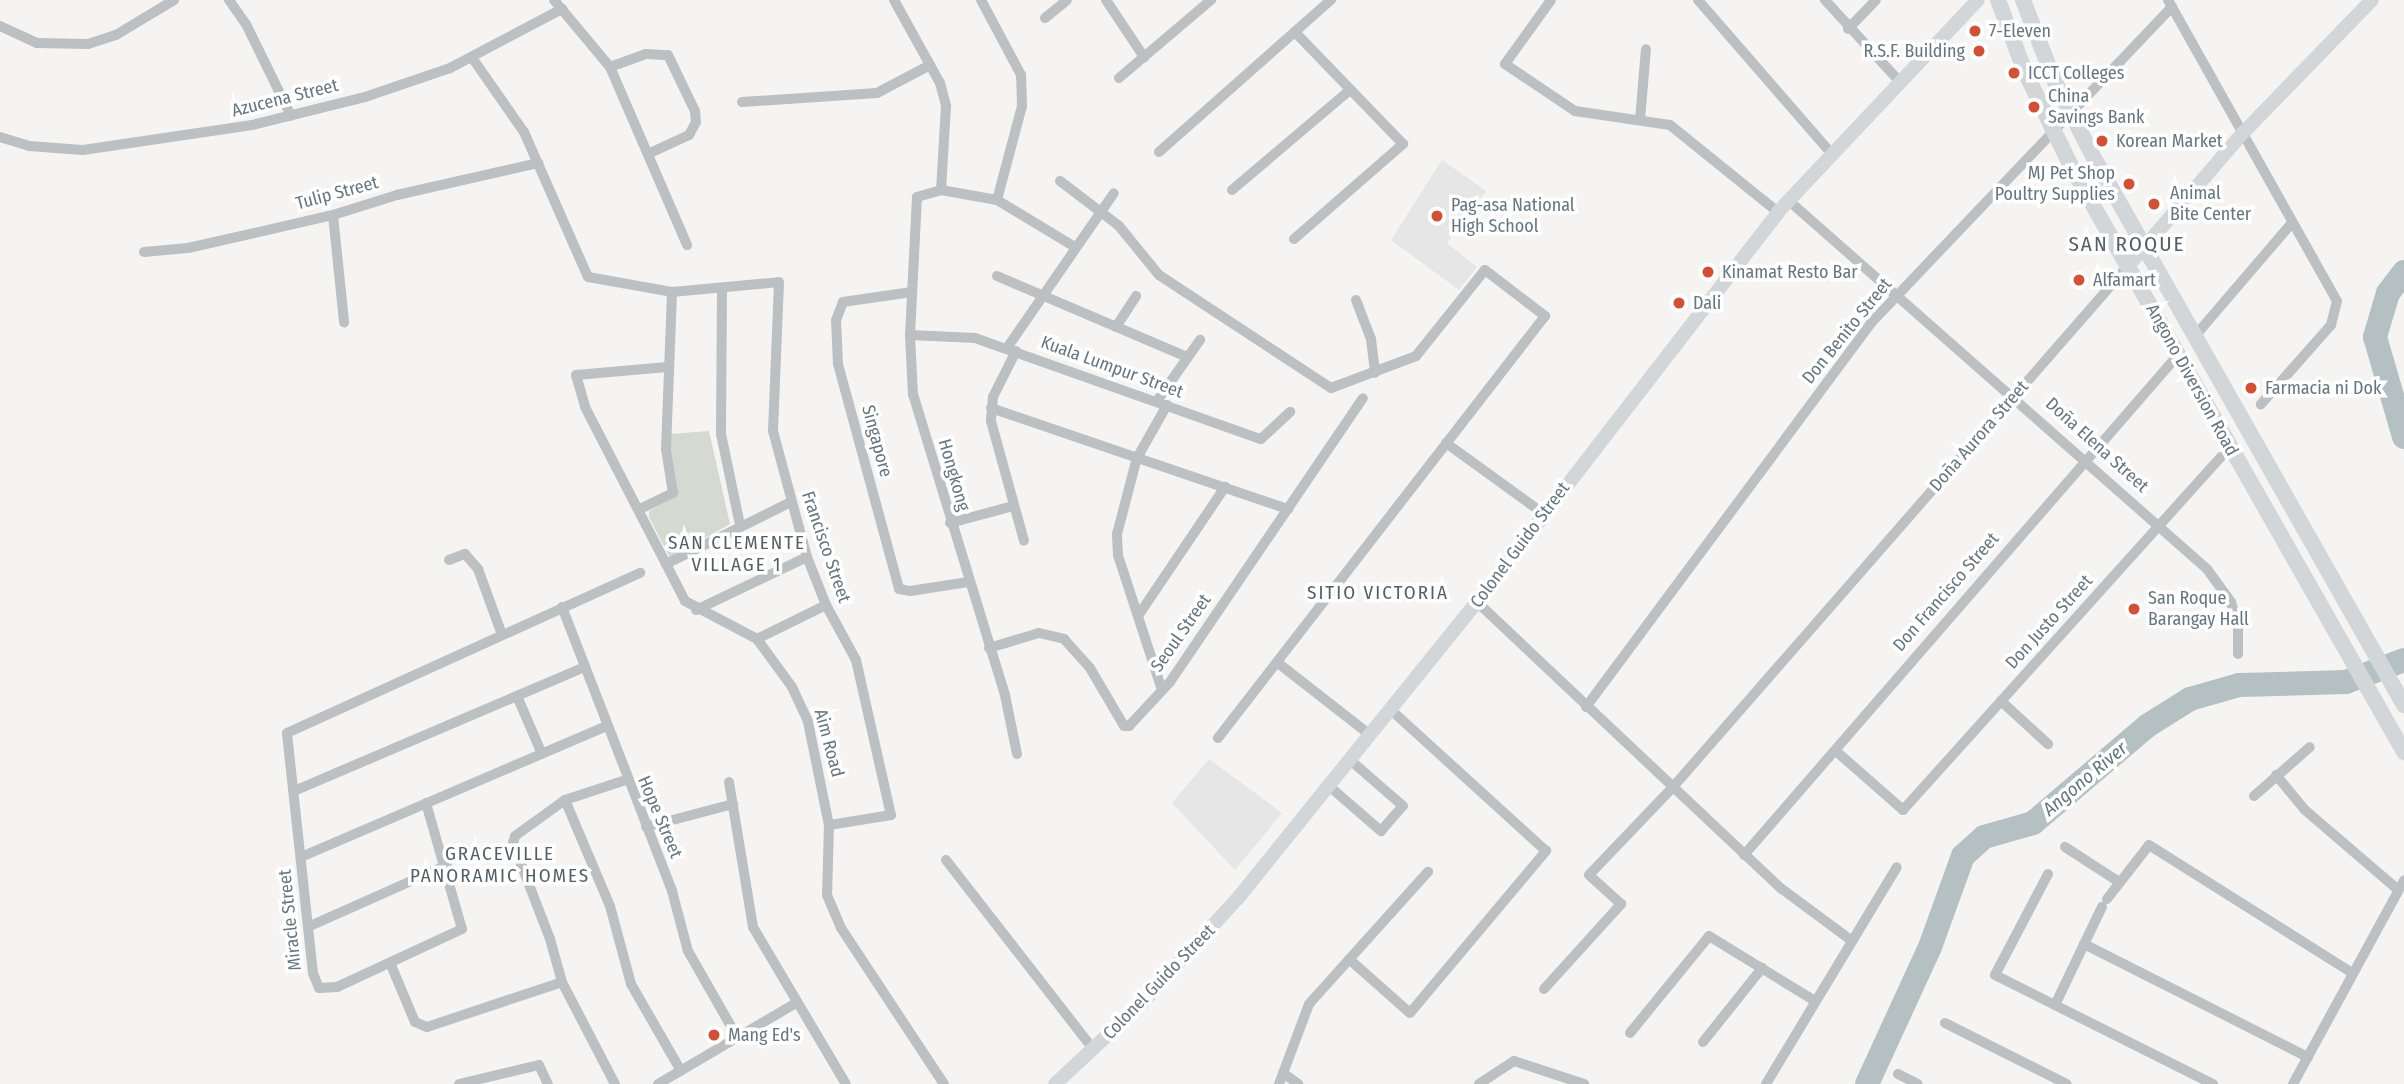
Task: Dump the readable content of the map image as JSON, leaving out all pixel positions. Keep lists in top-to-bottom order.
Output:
{
  "streets": {
    "main road": ["Angono Diversion Road"],
    "street": [
      "Azucena Street",
      "Tulip Street",
      "Don Benito Street",
      "Kuala Lumpur Street",
      "Doña Aurora Street",
      "Singapore",
      "Doña Elena Street",
      "Hongkong",
      "Colonel Guido Street",
      "Francisco Street",
      "Don Francisco Street",
      "Don Justo Street",
      "Seoul Street",
      "Aim Road",
      "Hope Street",
      "Miracle Street"
    ]
  },
  "crossings": [
    ["Don Benito Street", "Angono Diversion Road"],
    ["Don Benito Street", "Doña Elena Street"],
    ["Kuala Lumpur Street", "Hongkong"],
    ["Angono Diversion Road", "Doña Aurora Street"],
    ["Angono Diversion Road", "Don Francisco Street"],
    ["Doña Aurora Street", "Doña Elena Street"],
    ["Singapore", "Hongkong"],
    ["Doña Elena Street", "Colonel Guido Street"],
    ["Doña Elena Street", "Don Francisco Street"],
    ["Doña Elena Street", "Don Justo Street"],
    ["Hongkong", "Seoul Street"],
    ["Francisco Street", "Aim Road"],
    ["Don Francisco Street", "Don Justo Street"]
  ],
  "districts": [
    "SAN ROQUE",
    "SAN CLEMENTE VILLAGE 1",
    "SITIO VICTORIA",
    "GRACEVILLE PANORAMIC HOMES"
  ],
  "water": ["Angono River"],
  "places": [
    "7-Eleven",
    "R.S.F. Building",
    "ICCT Colleges",
    "China Savings Bank",
    "Korean Market",
    "MJ Pet Shop Poultry Supplies",
    "Animal Bite Center",
    "Pag-asa National High School",
    "Kinamat Resto Bar",
    "Alfamart",
    "Dali",
    "Farmacia ni Dok",
    "San Roque Barangay Hall",
    "Mang Ed's"
  ]
}
